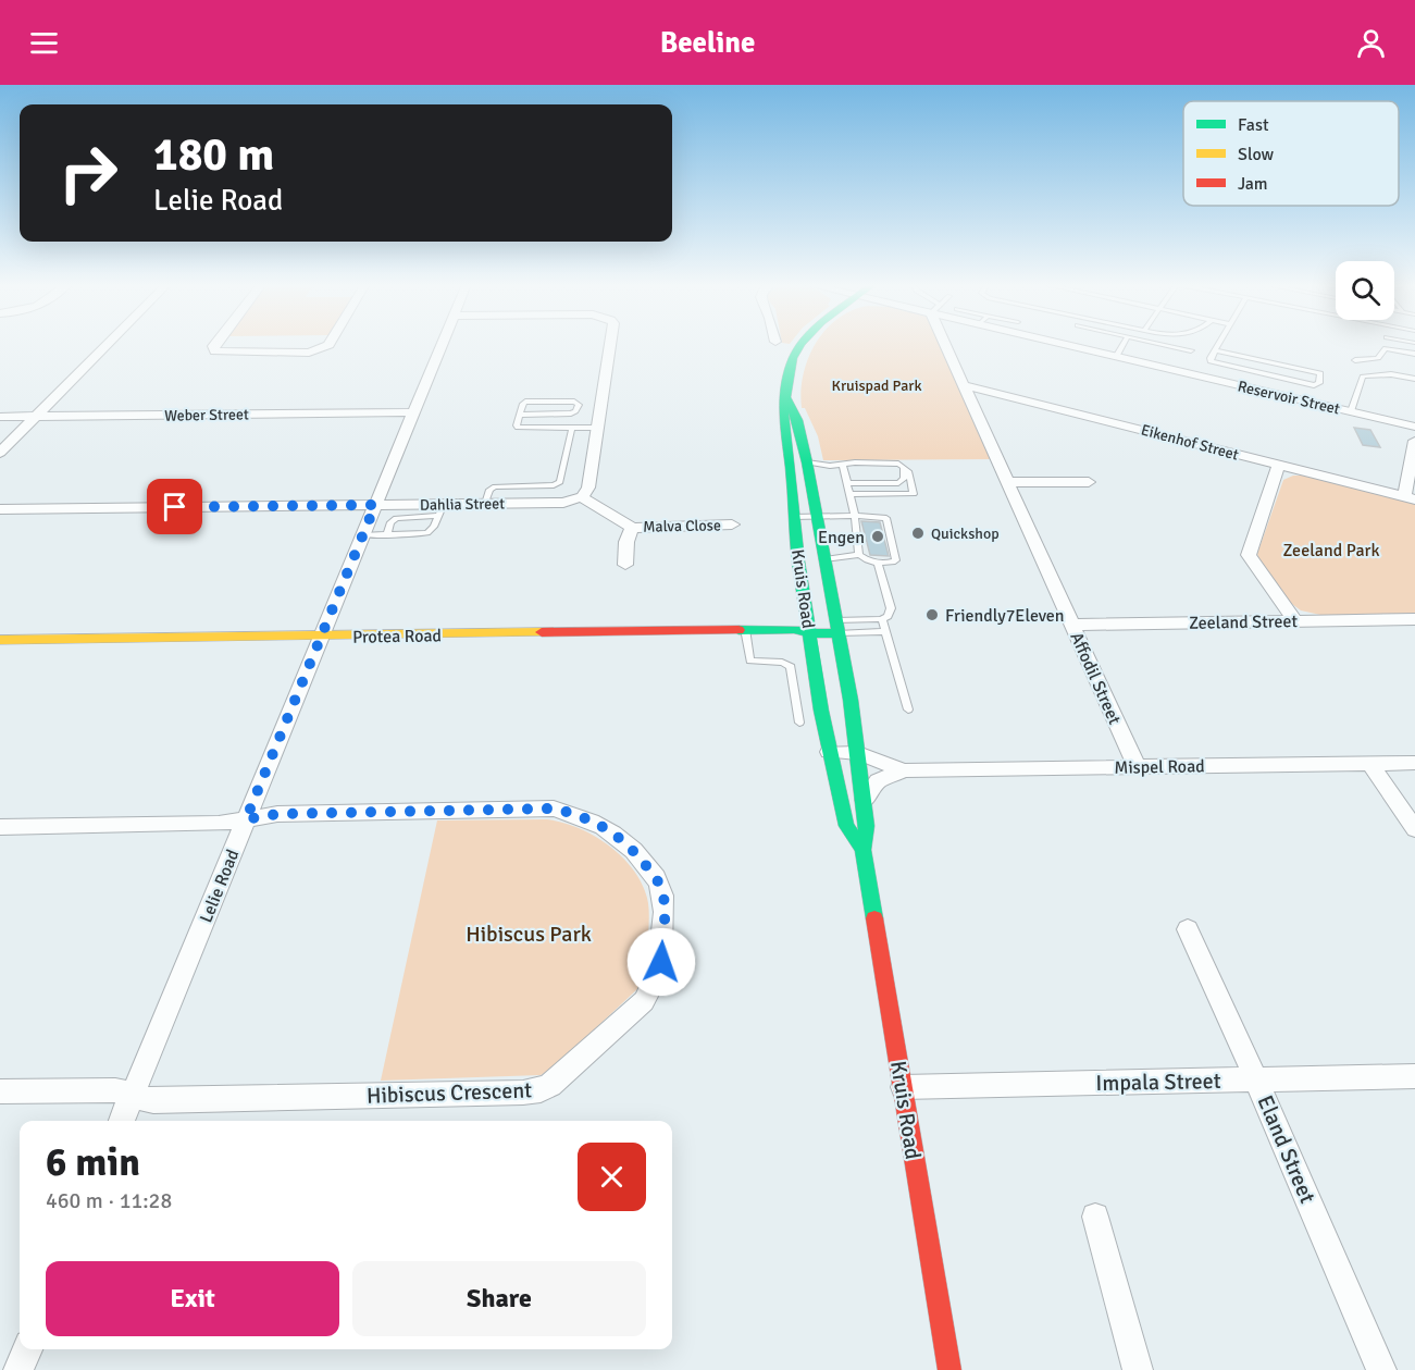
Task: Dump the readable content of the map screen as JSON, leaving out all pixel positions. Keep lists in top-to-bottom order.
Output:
{
  "streets": {
    "street": [
      "Reservoir Street",
      "Weber Street",
      "Eikenhof Street",
      "Dahlia Street",
      "Malva Close",
      "Kruis Road",
      "Zeeland Street",
      "Protea Road",
      "Affodil Street",
      "Mispel Road",
      "Lelie Road",
      "Impala Street",
      "Hibiscus Crescent",
      "Eland Street"
    ]
  },
  "crossings": [
    ["Weber Street", "Lelie Road"],
    ["Eikenhof Street", "Affodil Street"],
    ["Dahlia Street", "Malva Close"],
    ["Dahlia Street", "Lelie Road"],
    ["Kruis Road", "Protea Road"],
    ["Kruis Road", "Mispel Road"],
    ["Kruis Road", "Impala Street"],
    ["Zeeland Street", "Affodil Street"],
    ["Protea Road", "Lelie Road"],
    ["Affodil Street", "Mispel Road"],
    ["Lelie Road", "Hibiscus Crescent"],
    ["Impala Street", "Eland Street"]
  ],
  "parks": ["Kruispad Park", "Zeeland Park", "Hibiscus Park"],
  "places": ["Quickshop", "Engen", "Friendly7Eleven"],
  "legend": ["Fast", "Slow", "Jam"],
  "page": {
    "header": "Beeline",
    "turn": ["180 m", "Lelie Road"],
    "heading": ["6 min", "460 m · 11:28"],
    "buttons": ["Exit", "Share"]
  }
}
